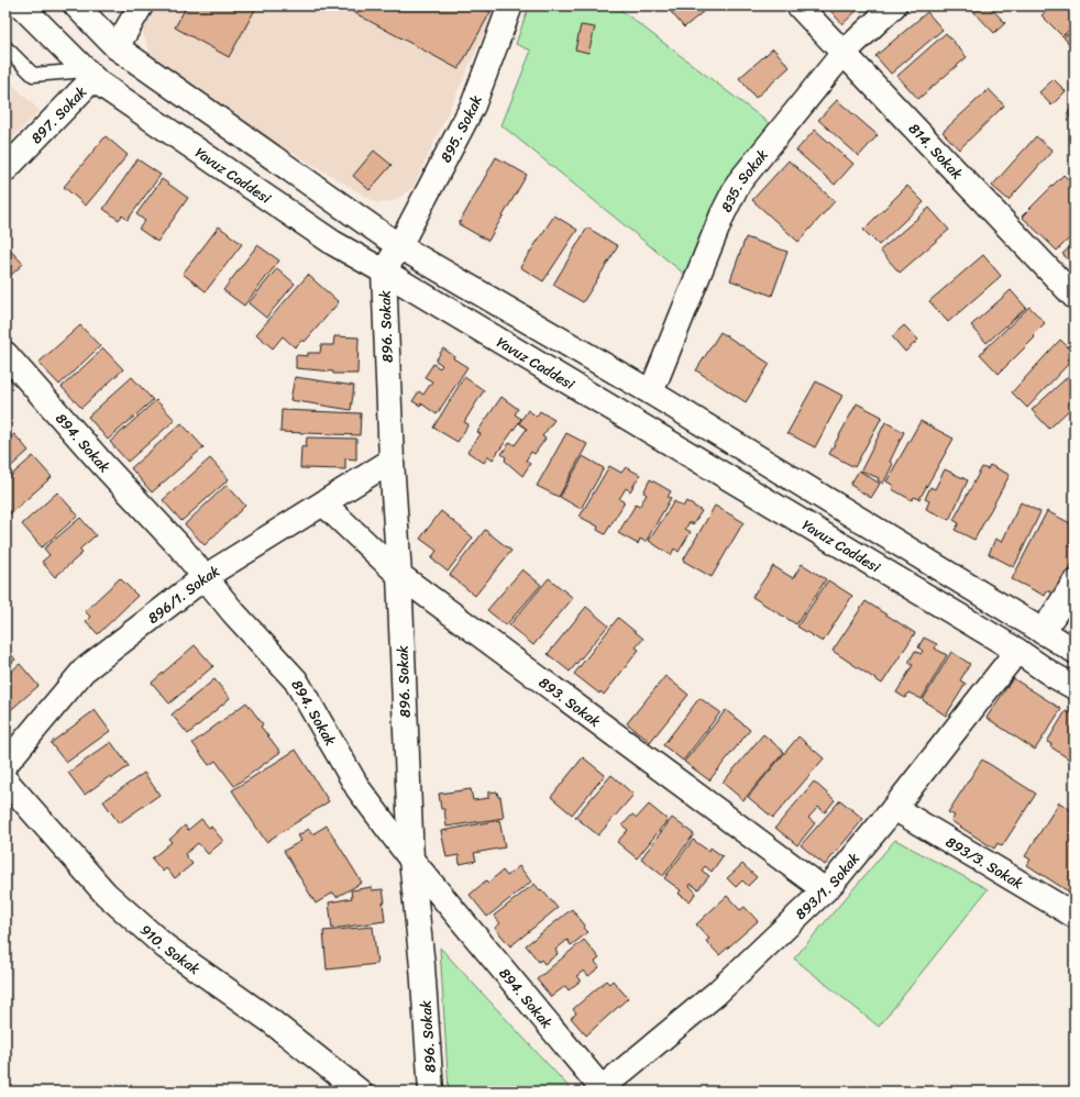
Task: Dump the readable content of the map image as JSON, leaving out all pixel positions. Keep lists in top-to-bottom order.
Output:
{
  "streets": {
    "street": [
      "897. Sokak",
      "895. Sokak",
      "814. Sokak",
      "Yavuz Caddesi",
      "835. Sokak",
      "896. Sokak",
      "894. Sokak",
      "896/1. Sokak",
      "893. Sokak",
      "893/3. Sokak",
      "893/1. Sokak",
      "910. Sokak"
    ]
  },
  "crossings": [
    ["897. Sokak", "Yavuz Caddesi"],
    ["895. Sokak", "Yavuz Caddesi"],
    ["895. Sokak", "896. Sokak"],
    ["814. Sokak", "835. Sokak"],
    ["Yavuz Caddesi", "896. Sokak"],
    ["Yavuz Caddesi", "893/1. Sokak"],
    ["896. Sokak", "894. Sokak"],
    ["896. Sokak", "896/1. Sokak"],
    ["896. Sokak", "893. Sokak"],
    ["894. Sokak", "896/1. Sokak"],
    ["894. Sokak", "893/1. Sokak"],
    ["896/1. Sokak", "893. Sokak"],
    ["893. Sokak", "893/1. Sokak"],
    ["893/3. Sokak", "893/1. Sokak"]
  ]
}
